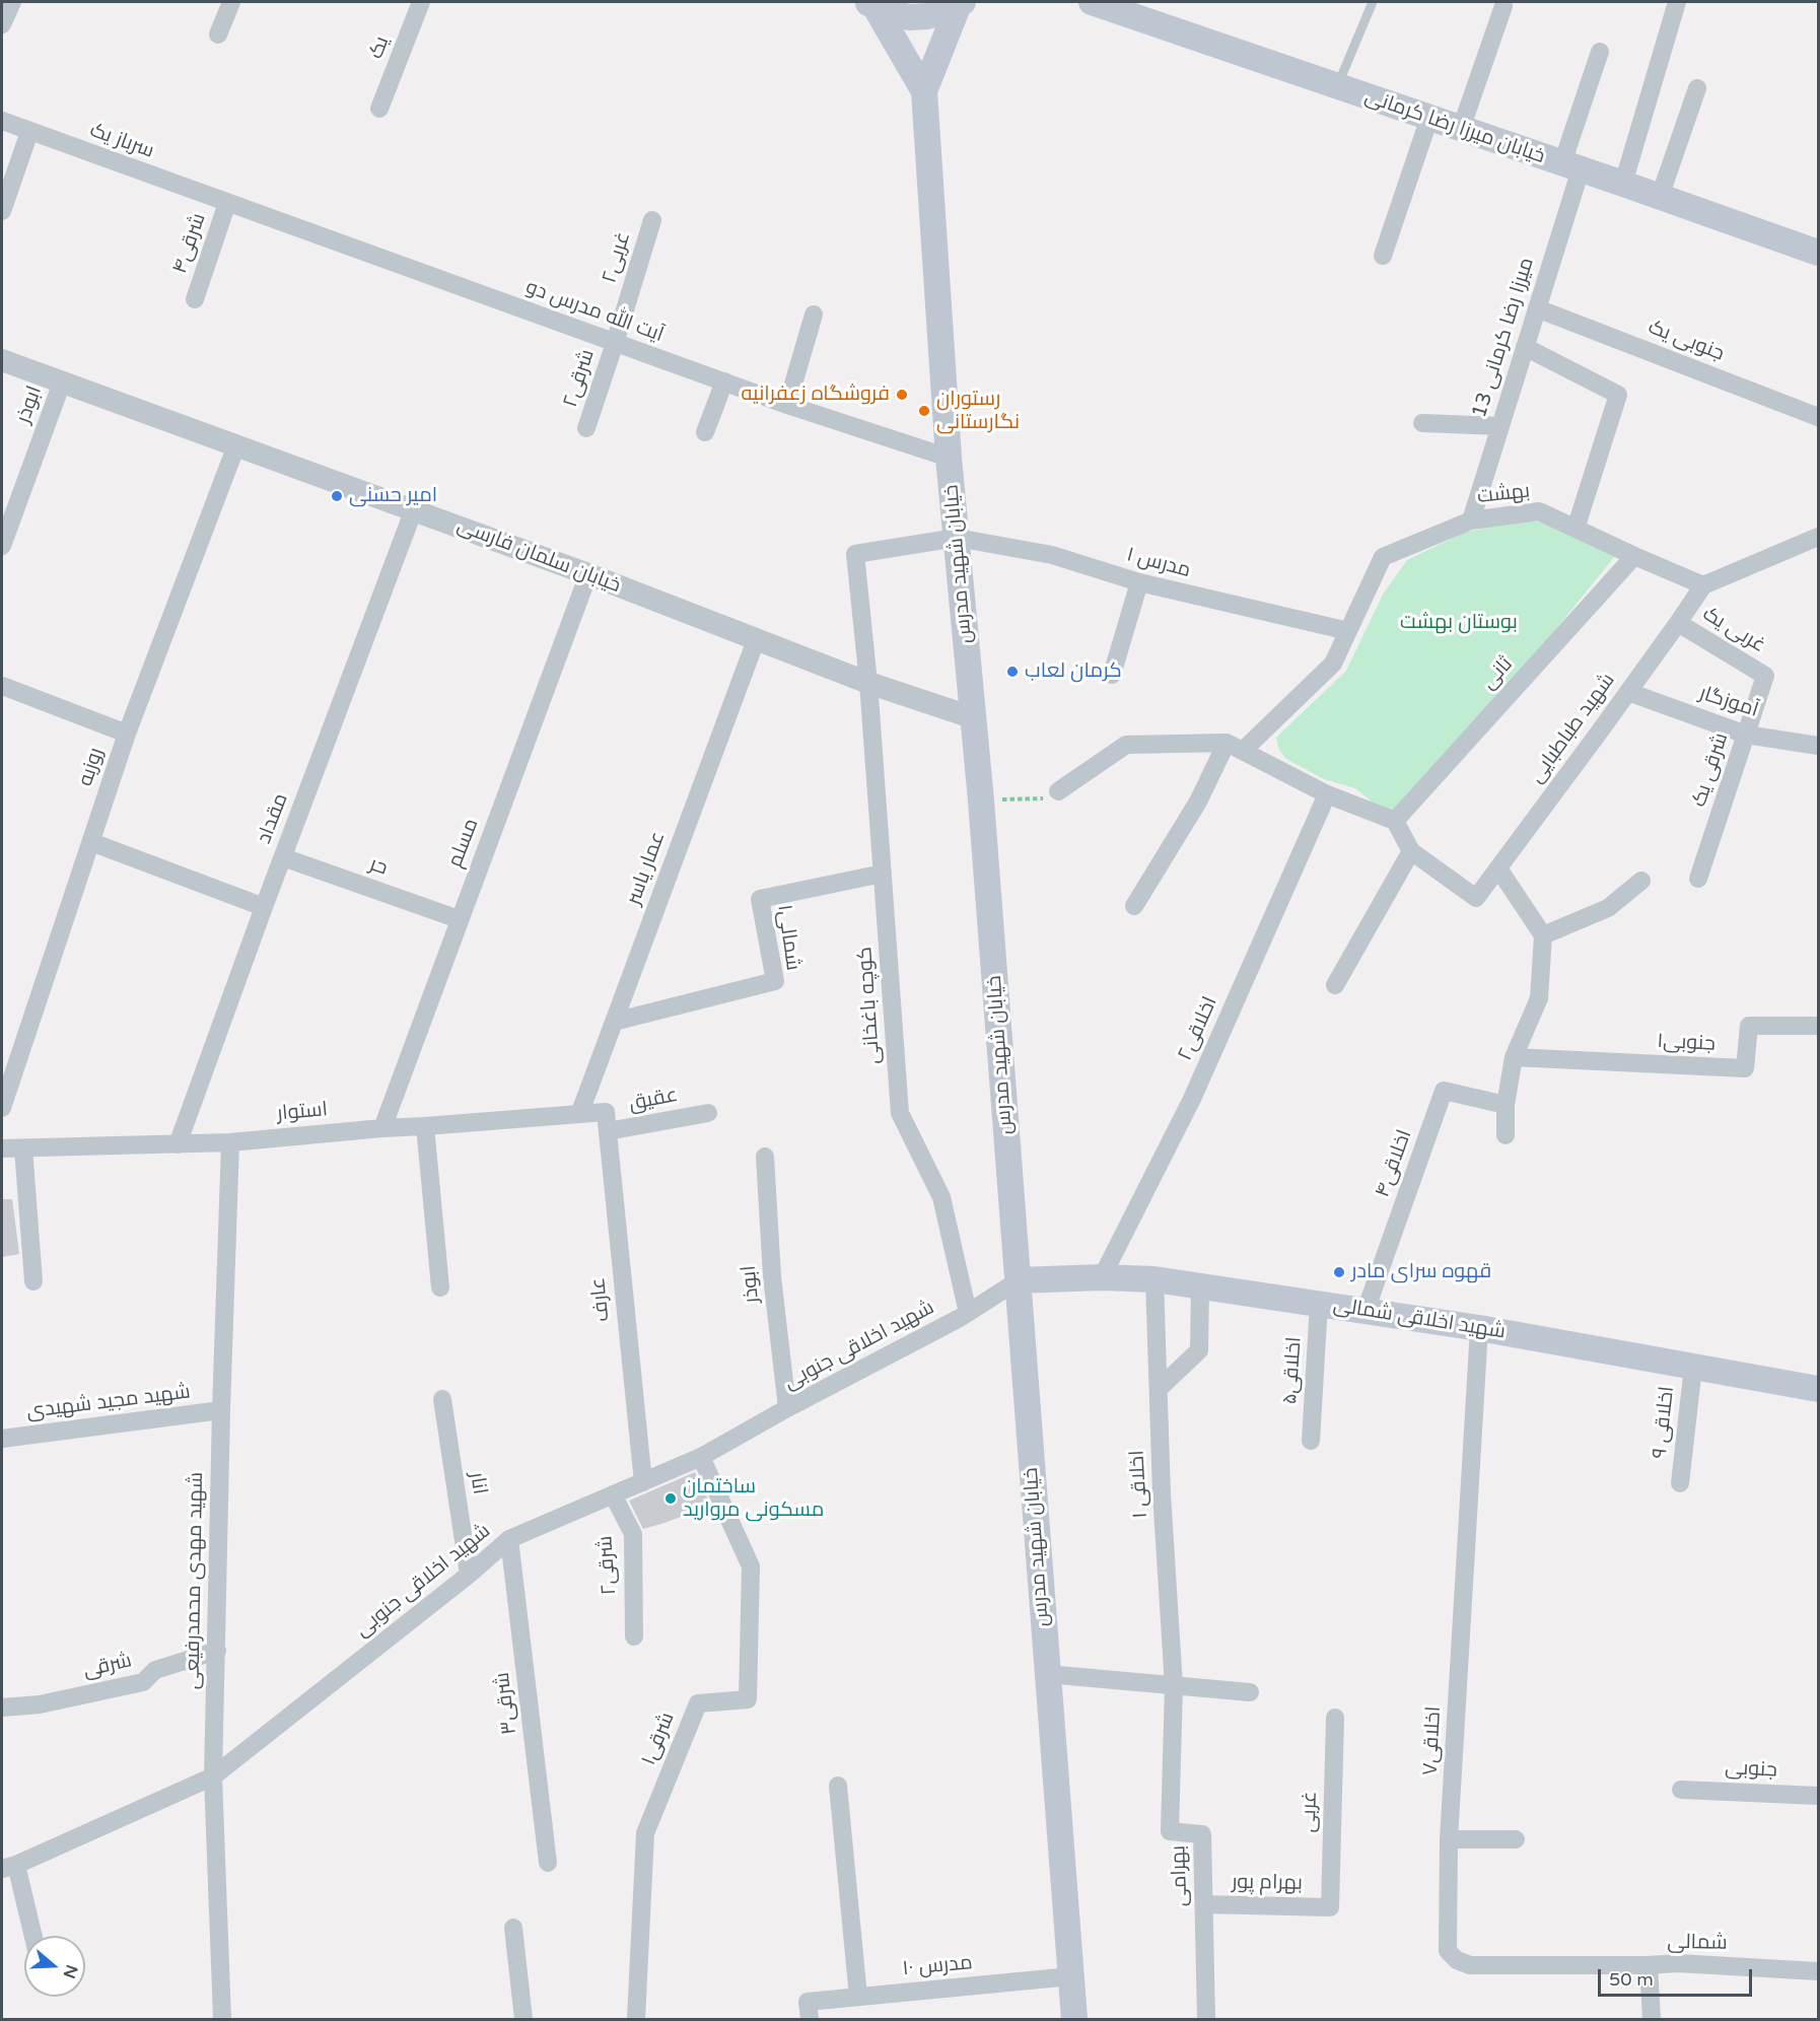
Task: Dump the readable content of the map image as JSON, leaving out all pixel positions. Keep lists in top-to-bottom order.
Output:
{
  "streets": {
    "main road": ["خیابان میرزا رضا کرمانی", "خیابان شهید مدرس", "شهید اخلاقی شمالی"],
    "street": [
      "یک",
      "سرباز یک",
      "شرقی۴",
      "غربی۲",
      "آیت الله مدرس دو",
      "میرزا رضا کرمانی 13",
      "جنوبی یک",
      "شرقی۲",
      "ابوذر",
      "بهشت",
      "خیابان سلمان فارسی",
      "مدرس ۱",
      "غربی یک",
      "ثانی",
      "آموزگار",
      "شهید طباطبایی",
      "روزبه",
      "شرقی یک",
      "مقداد",
      "مسلم",
      "حر",
      "عمار یاسر",
      "شمالی۱",
      "کوچه باغخانی",
      "اخلاقی۲",
      "جنوبی۱",
      "عقیق",
      "استوار",
      "اخلاقی۴",
      "عارف",
      "شهید اخلاقی جنوبی",
      "اخلاقی۵",
      "شهید مجید شهیدی",
      "اخلاقی ۹",
      "انار",
      "اخلاقی ۱",
      "شهید مهدی محمدرفیعی",
      "شرقی",
      "شرقی۳",
      "شرقی۱",
      "اخلاقی۷",
      "جنوبی",
      "غربی",
      "بهرامی",
      "بهرام پور",
      "شمالی",
      "مدرس ۱۰"
    ]
  },
  "crossings": [
    ["خیابان میرزا رضا کرمانی", "میرزا رضا کرمانی 13"],
    ["سرباز یک", "شرقی۴"],
    ["سرباز یک", "آیت الله مدرس دو"],
    ["شرقی۴", "آیت الله مدرس دو"],
    ["غربی۲", "آیت الله مدرس دو"],
    ["غربی۲", "شرقی۲"],
    ["آیت الله مدرس دو", "شرقی۲"],
    ["آیت الله مدرس دو", "خیابان شهید مدرس"],
    ["میرزا رضا کرمانی 13", "جنوبی یک"],
    ["میرزا رضا کرمانی 13", "بهشت"],
    ["شرقی۲", "شهید اخلاقی جنوبی"],
    ["ابوذر", "خیابان سلمان فارسی"],
    ["ابوذر", "شهید اخلاقی جنوبی"],
    ["بهشت", "مدرس ۱"],
    ["بهشت", "ثانی"],
    ["بهشت", "شهید طباطبایی"],
    ["خیابان سلمان فارسی", "مدرس ۱"],
    ["خیابان سلمان فارسی", "خیابان شهید مدرس"],
    ["خیابان سلمان فارسی", "روزبه"],
    ["خیابان سلمان فارسی", "مقداد"],
    ["خیابان سلمان فارسی", "مسلم"],
    ["خیابان سلمان فارسی", "عمار یاسر"],
    ["خیابان سلمان فارسی", "کوچه باغخانی"],
    ["مدرس ۱", "خیابان شهید مدرس"],
    ["مدرس ۱", "کوچه باغخانی"],
    ["خیابان شهید مدرس", "شهید اخلاقی شمالی"],
    ["خیابان شهید مدرس", "شهید اخلاقی جنوبی"],
    ["خیابان شهید مدرس", "مدرس ۱۰"],
    ["غربی یک", "شهید طباطبایی"],
    ["غربی یک", "شرقی یک"],
    ["آموزگار", "شهید طباطبایی"],
    ["آموزگار", "شرقی یک"],
    ["مقداد", "حر"],
    ["مقداد", "استوار"],
    ["مسلم", "حر"],
    ["مسلم", "استوار"],
    ["عمار یاسر", "شمالی۱"],
    ["عمار یاسر", "استوار"],
    ["شمالی۱", "کوچه باغخانی"],
    ["کوچه باغخانی", "شهید اخلاقی جنوبی"],
    ["اخلاقی۲", "شهید اخلاقی شمالی"],
    ["عقیق", "عارف"],
    ["استوار", "عارف"],
    ["استوار", "شهید مهدی محمدرفیعی"],
    ["اخلاقی۴", "شهید اخلاقی شمالی"],
    ["عارف", "شهید اخلاقی جنوبی"],
    ["شهید اخلاقی شمالی", "شهید اخلاقی جنوبی"],
    ["شهید اخلاقی شمالی", "اخلاقی۵"],
    ["شهید اخلاقی شمالی", "اخلاقی ۹"],
    ["شهید اخلاقی شمالی", "اخلاقی ۱"],
    ["شهید اخلاقی شمالی", "اخلاقی۷"],
    ["شهید اخلاقی جنوبی", "انار"],
    ["شهید اخلاقی جنوبی", "شهید مهدی محمدرفیعی"],
    ["شهید اخلاقی جنوبی", "شرقی۳"],
    ["شهید اخلاقی جنوبی", "شرقی۱"],
    ["شهید مجید شهیدی", "شهید مهدی محمدرفیعی"],
    ["اخلاقی ۱", "بهرامی"],
    ["شهید مهدی محمدرفیعی", "شرقی"],
    ["اخلاقی۷", "شمالی"],
    ["غربی", "بهرام پور"],
    ["بهرامی", "بهرام پور"]
  ],
  "parks": ["بوستان بهشت"],
  "places": [
    "فروشگاه زعفرانیه",
    "رستوران نگارستانی",
    "امیر حسنی",
    "کرمان لعاب",
    "قهوه سرای مادر",
    "ساختمان مسکونی مروارید"
  ],
  "scale_bar": "50 m",
  "north": "right"
}
